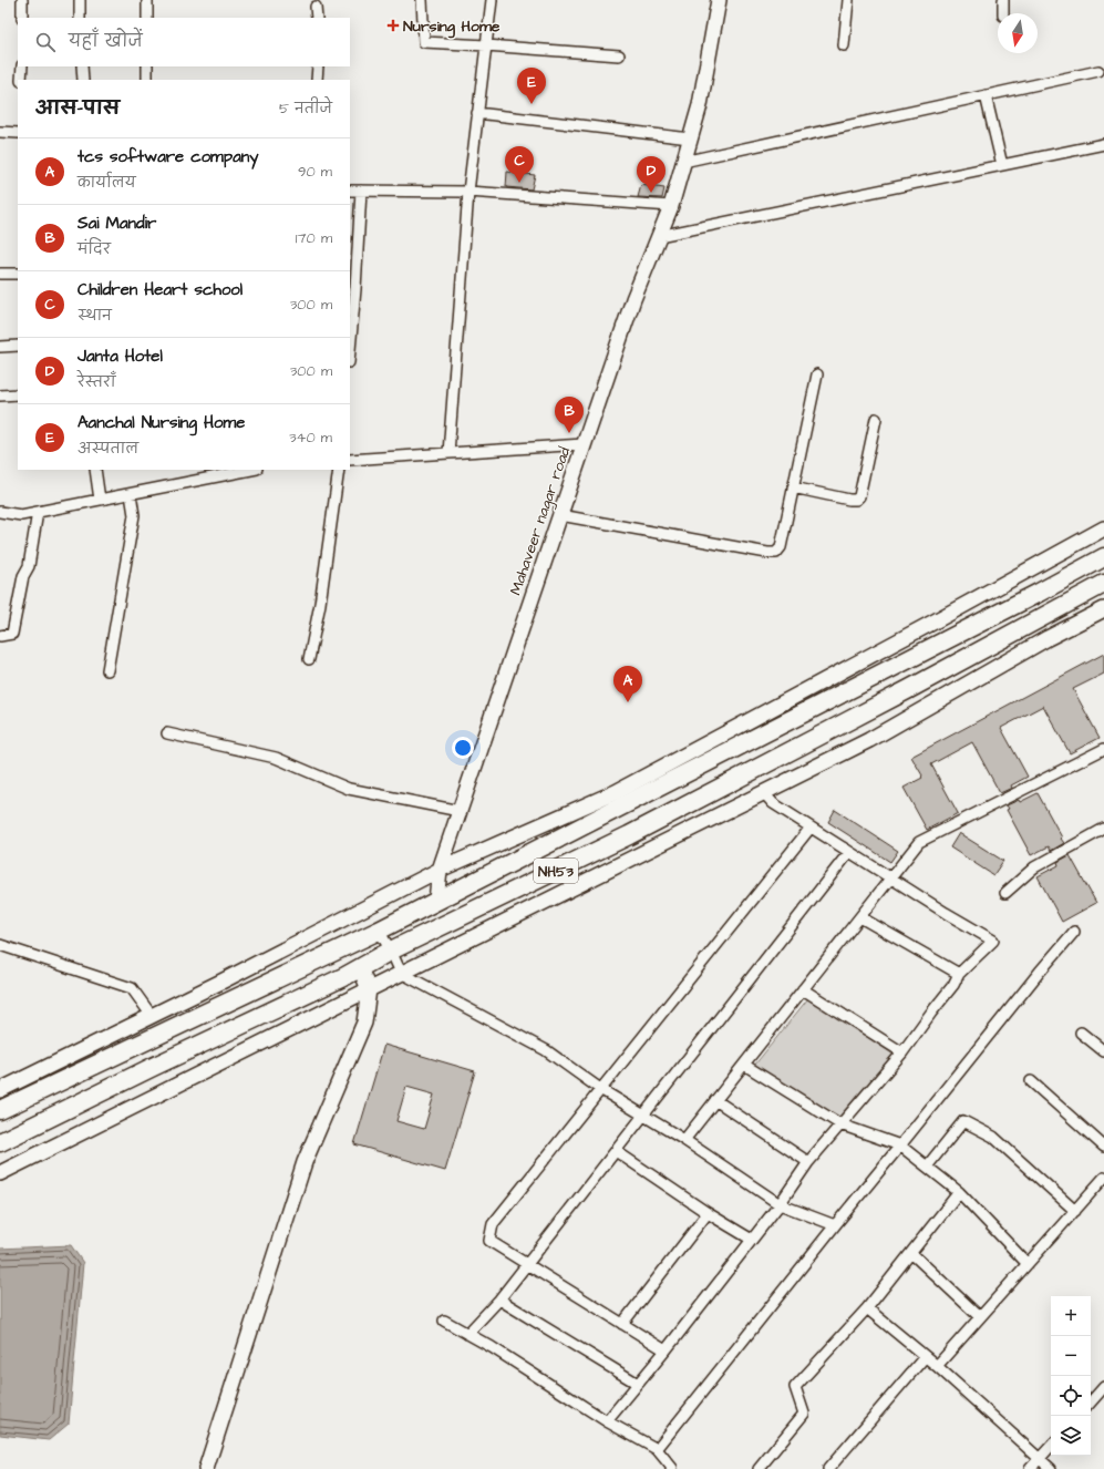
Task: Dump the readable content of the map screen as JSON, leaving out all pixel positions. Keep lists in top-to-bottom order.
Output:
{
  "streets": {
    "highway": ["NH53"],
    "main road": ["Mahaveer nagar road"]
  },
  "crossings": [
    ["Mahaveer nagar road", "NH53"]
  ],
  "places": {
    "health": ["Nursing Home"]
  },
  "north": "bottom",
  "page": {
    "search": "यहाँ खोजें",
    "pins": [
      "E",
      "C",
      "D",
      "B",
      "A"
    ],
    "heading": ["आस-पास", "5 नतीजे"],
    "list": [
      {
        "mark": "A",
        "name": "tcs software company",
        "note": "कार्यालय",
        "value": "90 m"
      },
      {
        "mark": "B",
        "name": "Sai Mandir",
        "note": "मंदिर",
        "value": "170 m"
      },
      {
        "mark": "C",
        "name": "Children Heart school",
        "note": "स्थान",
        "value": "300 m"
      },
      {
        "mark": "D",
        "name": "Janta Hotel",
        "note": "रेस्तराँ",
        "value": "300 m"
      },
      {
        "mark": "E",
        "name": "Aanchal Nursing Home",
        "note": "अस्पताल",
        "value": "340 m"
      }
    ],
    "map_buttons": ["+", "−"]
  }
}
